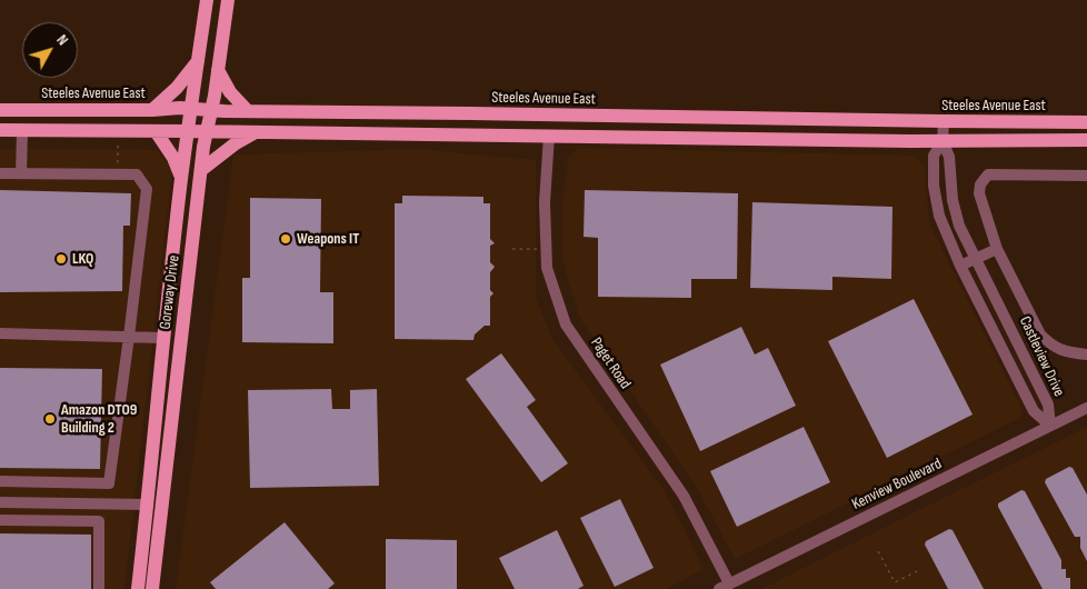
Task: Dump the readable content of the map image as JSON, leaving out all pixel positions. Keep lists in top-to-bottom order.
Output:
{
  "streets": {
    "main road": ["Steeles Avenue East", "Goreway Drive"],
    "street": ["Castleview Drive", "Paget Road", "Kenview Boulevard"]
  },
  "crossings": [
    ["Steeles Avenue East", "Goreway Drive"],
    ["Steeles Avenue East", "Castleview Drive"],
    ["Castleview Drive", "Kenview Boulevard"],
    ["Paget Road", "Kenview Boulevard"]
  ],
  "places": ["Weapons IT", "LKQ", "Amazon DTO9 Building 2"],
  "north": "top right"
}
